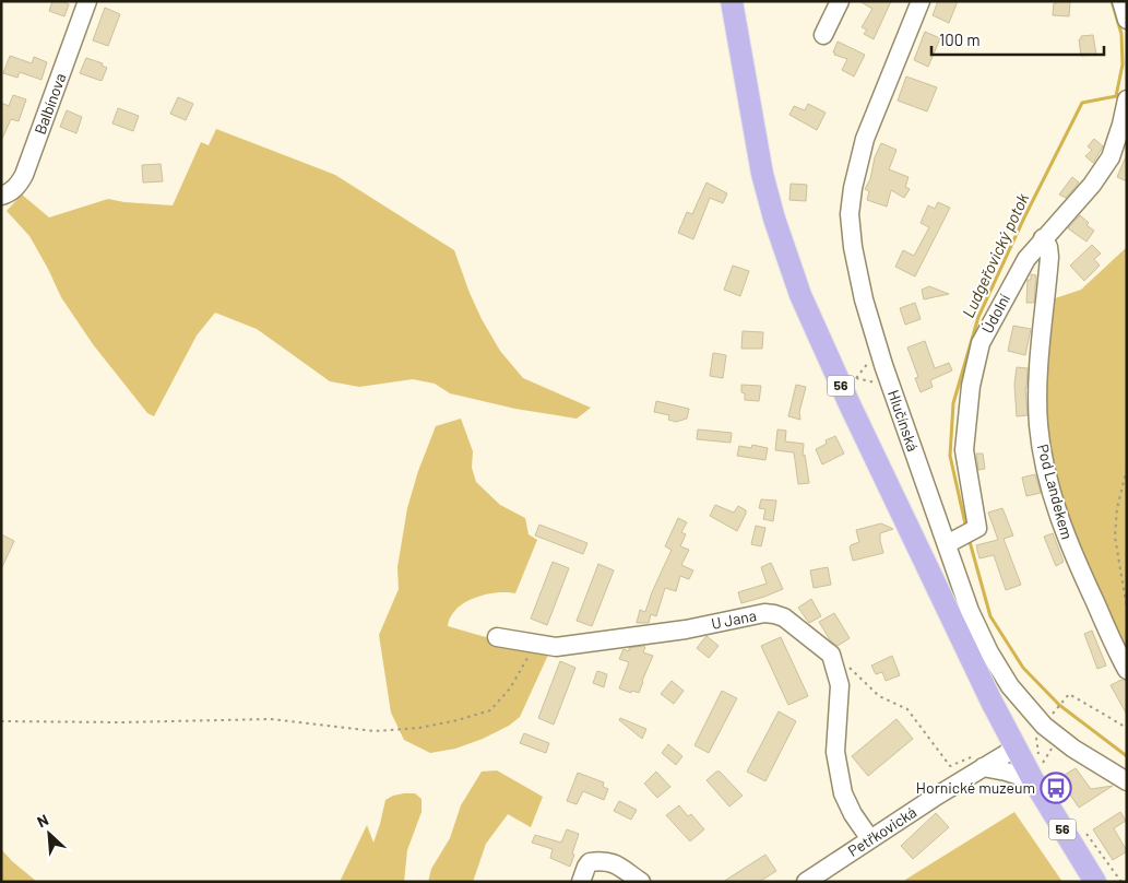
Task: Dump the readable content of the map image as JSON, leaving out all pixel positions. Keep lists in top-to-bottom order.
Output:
{
  "streets": {
    "main road": ["56"],
    "street": [
      "Balbínova",
      "Údolní",
      "Hlučínská",
      "Pod Landekem",
      "U Jana",
      "Petřkovická"
    ]
  },
  "crossings": [
    ["Údolní", "Hlučínská"],
    ["Údolní", "Pod Landekem"],
    ["56", "Petřkovická"]
  ],
  "water": ["Ludgeřovický potok"],
  "places": {
    "bus stop": ["Hornické muzeum"]
  },
  "scale_bar": "100 m",
  "north": "top left"
}
